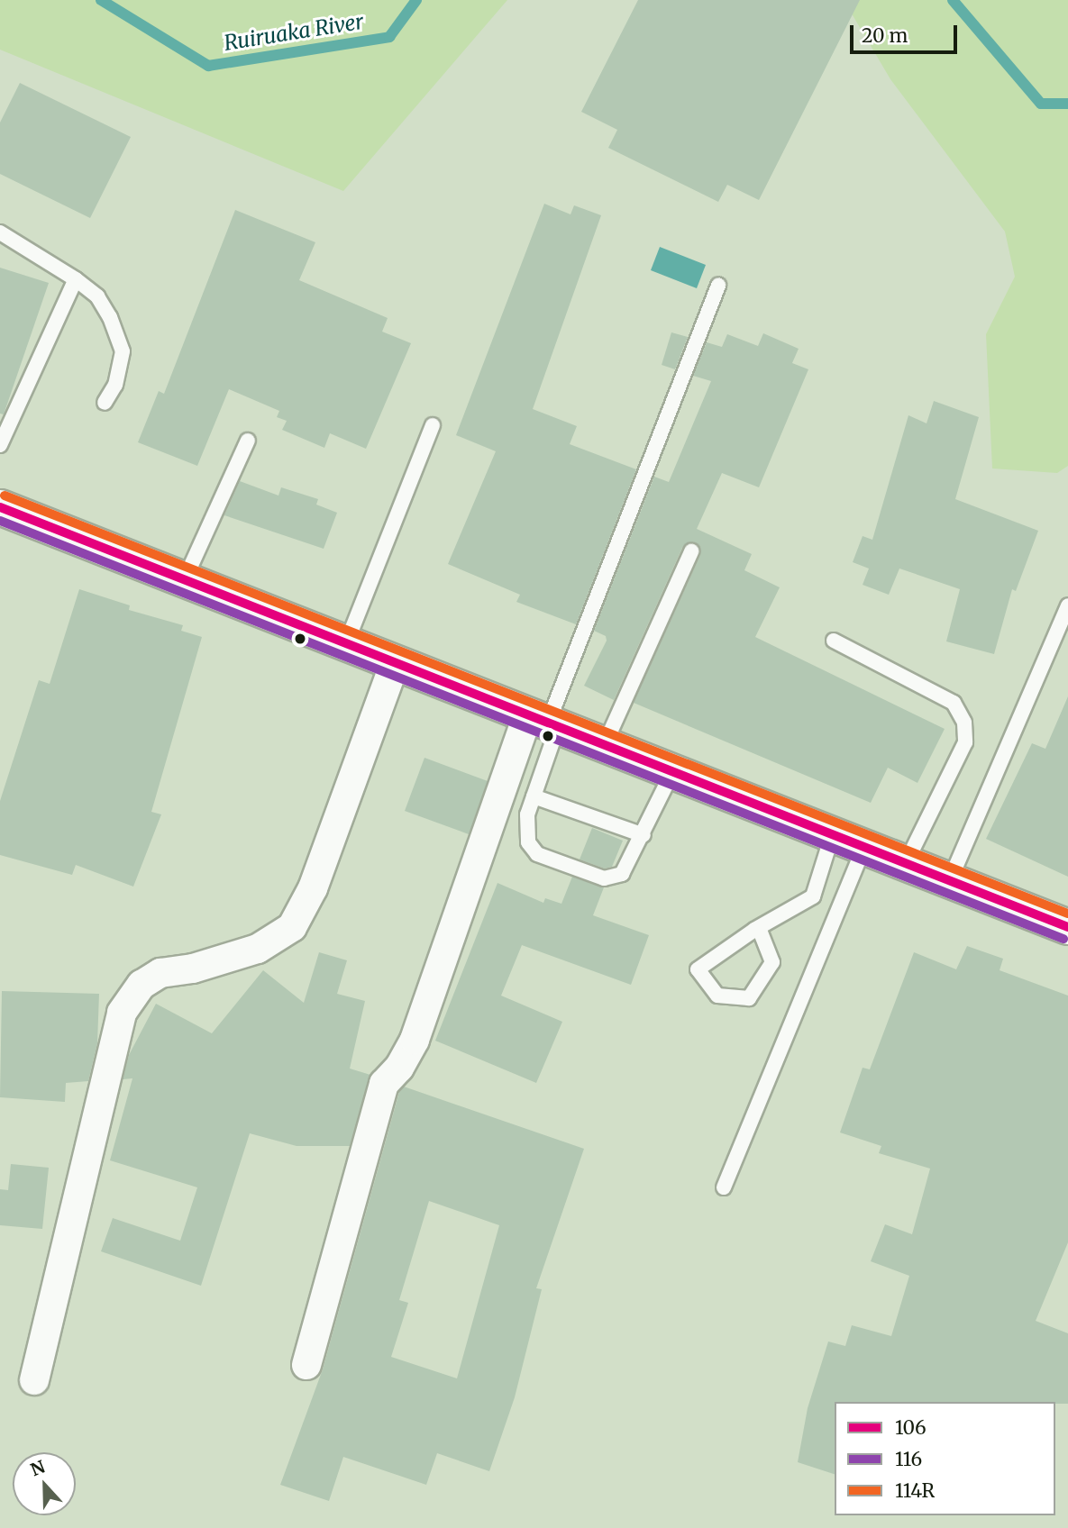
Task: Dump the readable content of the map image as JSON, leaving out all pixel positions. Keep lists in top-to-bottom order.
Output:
{
  "water": ["Ruiruaka River"],
  "lines": ["transit line 114R", "transit line 106", "transit line 116"],
  "legend": ["106", "116", "114R"],
  "scale_bar": "20 m",
  "north": "top"
}
